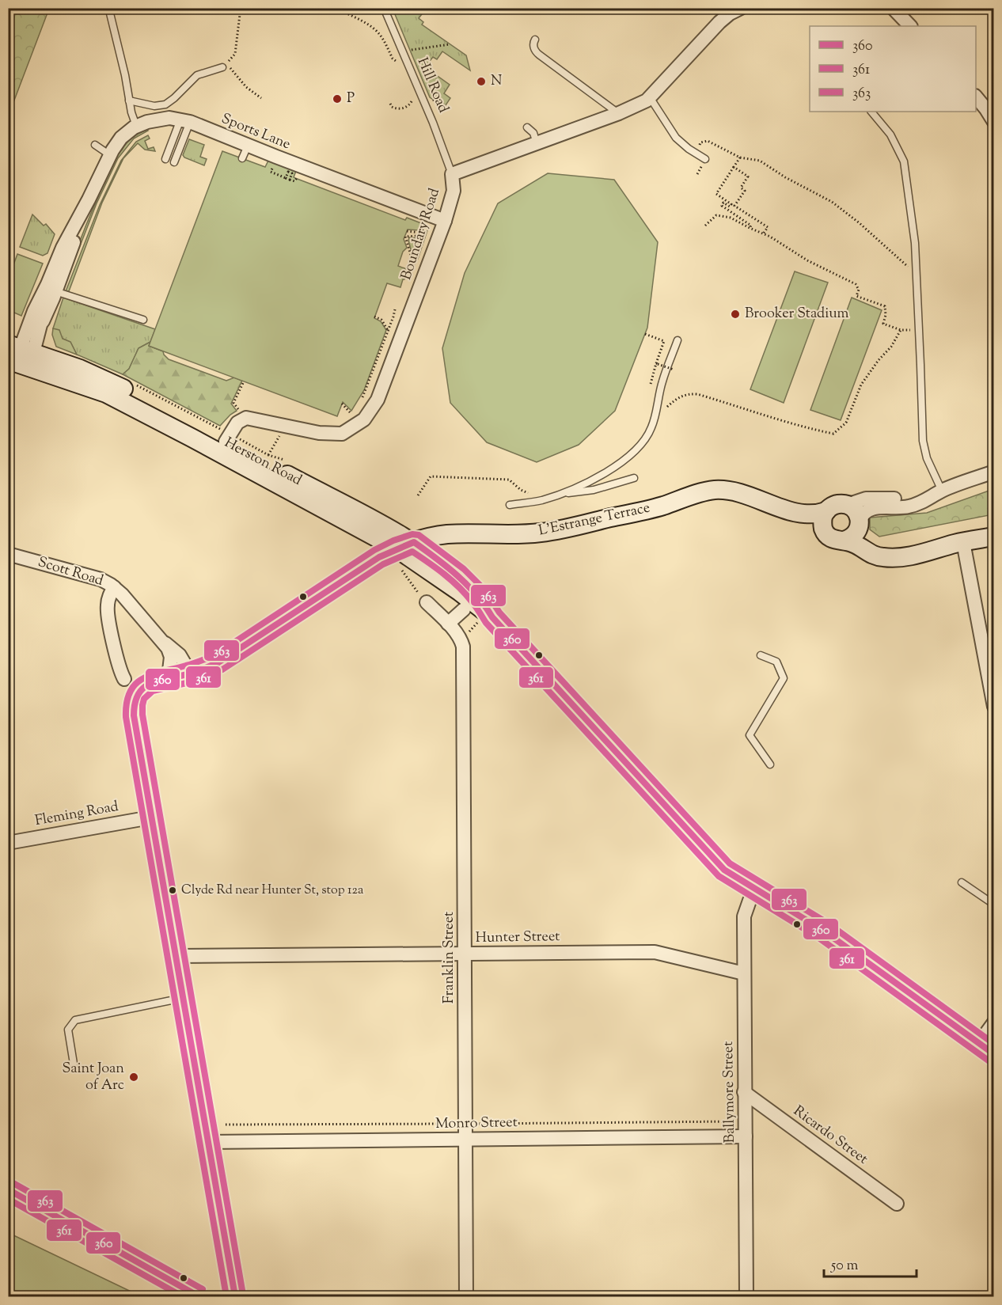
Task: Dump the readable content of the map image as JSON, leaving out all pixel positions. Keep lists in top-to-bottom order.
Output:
{
  "streets": {
    "street": [
      "Sports Lane",
      "Boundary Road",
      "Herston Road",
      "L'Estrange Terrace",
      "Scott Road",
      "Fleming Road",
      "Hunter Street",
      "Franklin Street",
      "Ballymore Street",
      "Monro Street",
      "Ricardo Street"
    ],
    "lane": ["Hill Road"]
  },
  "crossings": [
    ["Hill Road", "Boundary Road"],
    ["Sports Lane", "Boundary Road"],
    ["Sports Lane", "Herston Road"],
    ["Boundary Road", "Herston Road"],
    ["Herston Road", "L'Estrange Terrace"],
    ["Herston Road", "Ballymore Street"],
    ["Hunter Street", "Franklin Street"],
    ["Hunter Street", "Ballymore Street"],
    ["Franklin Street", "Monro Street"],
    ["Ballymore Street", "Monro Street"],
    ["Ballymore Street", "Ricardo Street"]
  ],
  "places": [
    "N",
    "P",
    "Brooker Stadium",
    "Clyde Rd near Hunter St, stop 12a",
    "Saint Joan of Arc"
  ],
  "lines": ["transit line 363", "transit line 360", "transit line 361"],
  "legend": ["360", "361", "363"],
  "scale_bar": "50 m"
}
